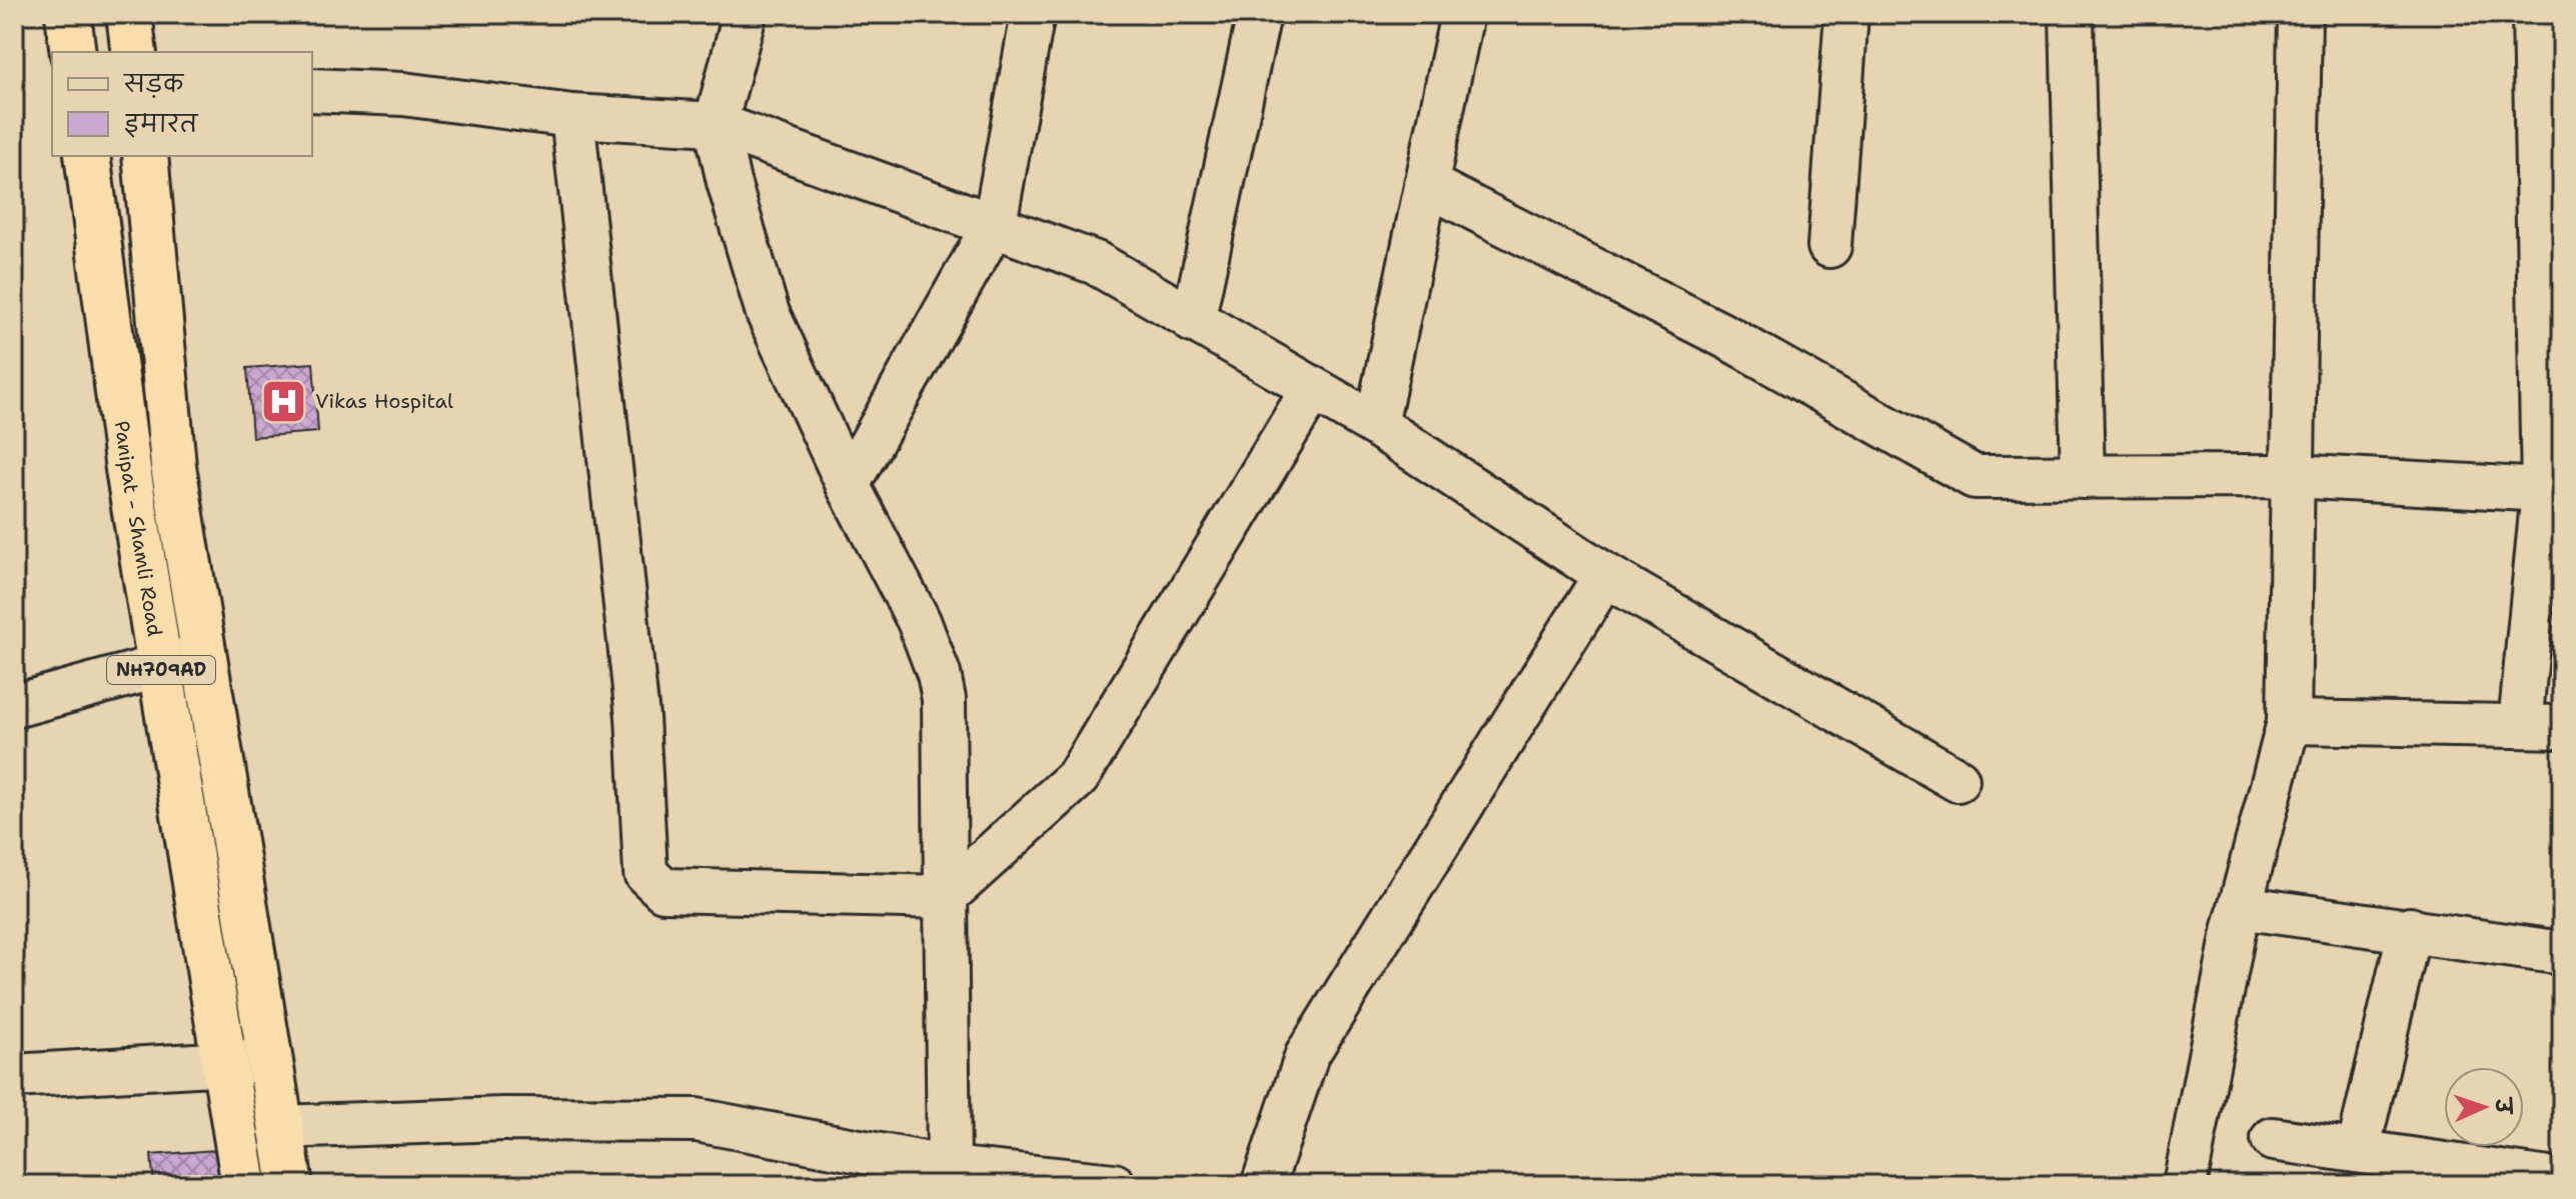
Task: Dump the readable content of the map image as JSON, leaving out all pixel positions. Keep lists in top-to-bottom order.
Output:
{
  "streets": {
    "highway": ["Panipat - Shamli Road", "NH709AD"]
  },
  "places": {
    "hospital": ["Vikas Hospital"]
  },
  "legend": ["सड़क", "इमारत"],
  "north": "right"
}
